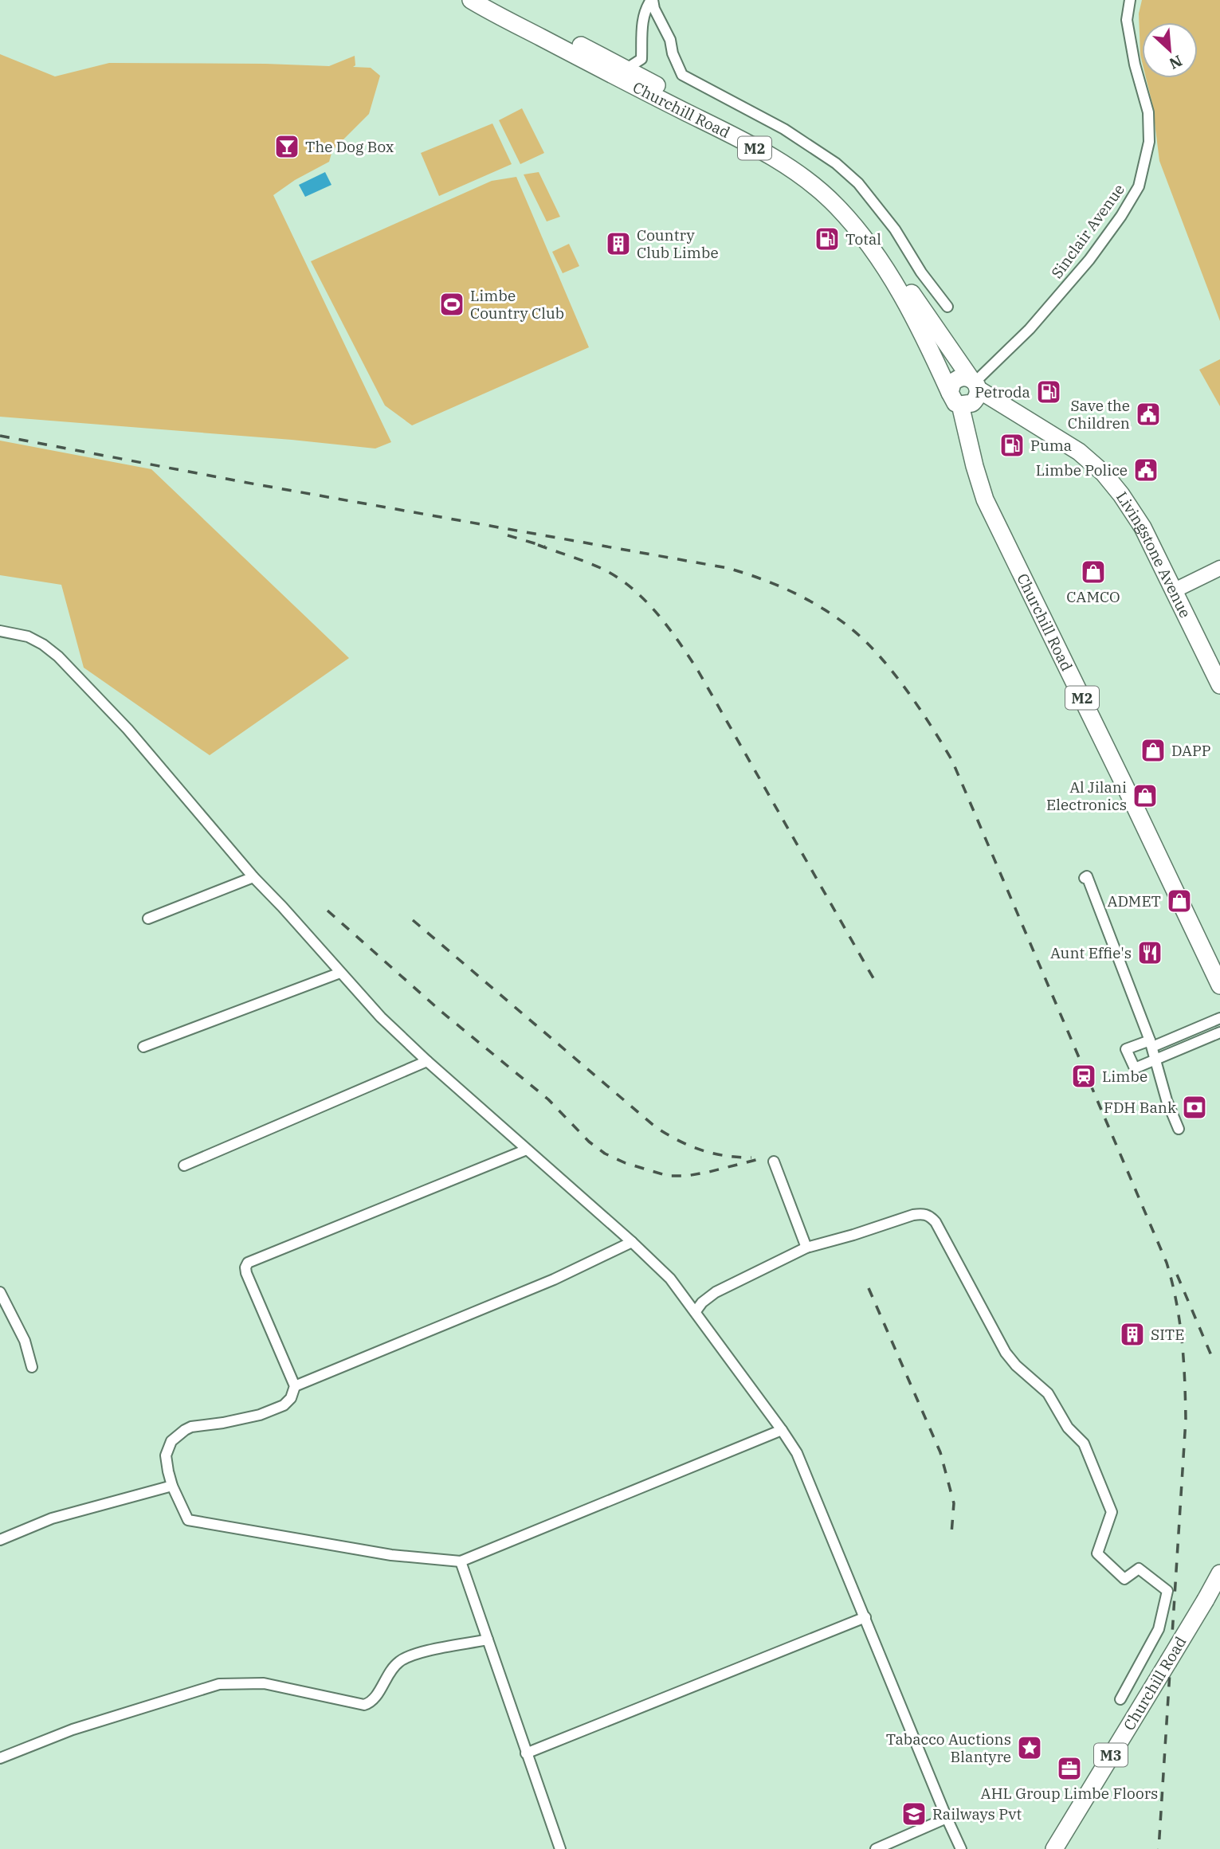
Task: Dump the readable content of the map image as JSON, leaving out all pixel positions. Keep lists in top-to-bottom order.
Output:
{
  "streets": {
    "highway": [
      "Churchill Road",
      "M2",
      "Livingstone Avenue",
      "M3"
    ],
    "street": ["Sinclair Avenue"]
  },
  "crossings": [
    ["Churchill Road", "Sinclair Avenue"],
    ["Churchill Road", "Livingstone Avenue"],
    ["Sinclair Avenue", "Livingstone Avenue"]
  ],
  "places": {
    "bar": ["The Dog Box"],
    "fuel station": ["Total", "Petroda", "Puma"],
    "building": ["Country Club Limbe", "SITE"],
    "sports": ["Limbe Country Club"],
    "public building": ["Save the Children", "Limbe Police"],
    "shop": [
      "CAMCO",
      "DAPP",
      "Al Jilani Electronics",
      "ADMET"
    ],
    "restaurant": ["Aunt Effie's"],
    "station": ["Limbe"],
    "bank": ["FDH Bank"],
    "place": ["Tabacco Auctions Blantyre"],
    "office": ["AHL Group Limbe Floors"],
    "school or university": ["Railways Pvt"]
  },
  "north": "bottom right"
}
